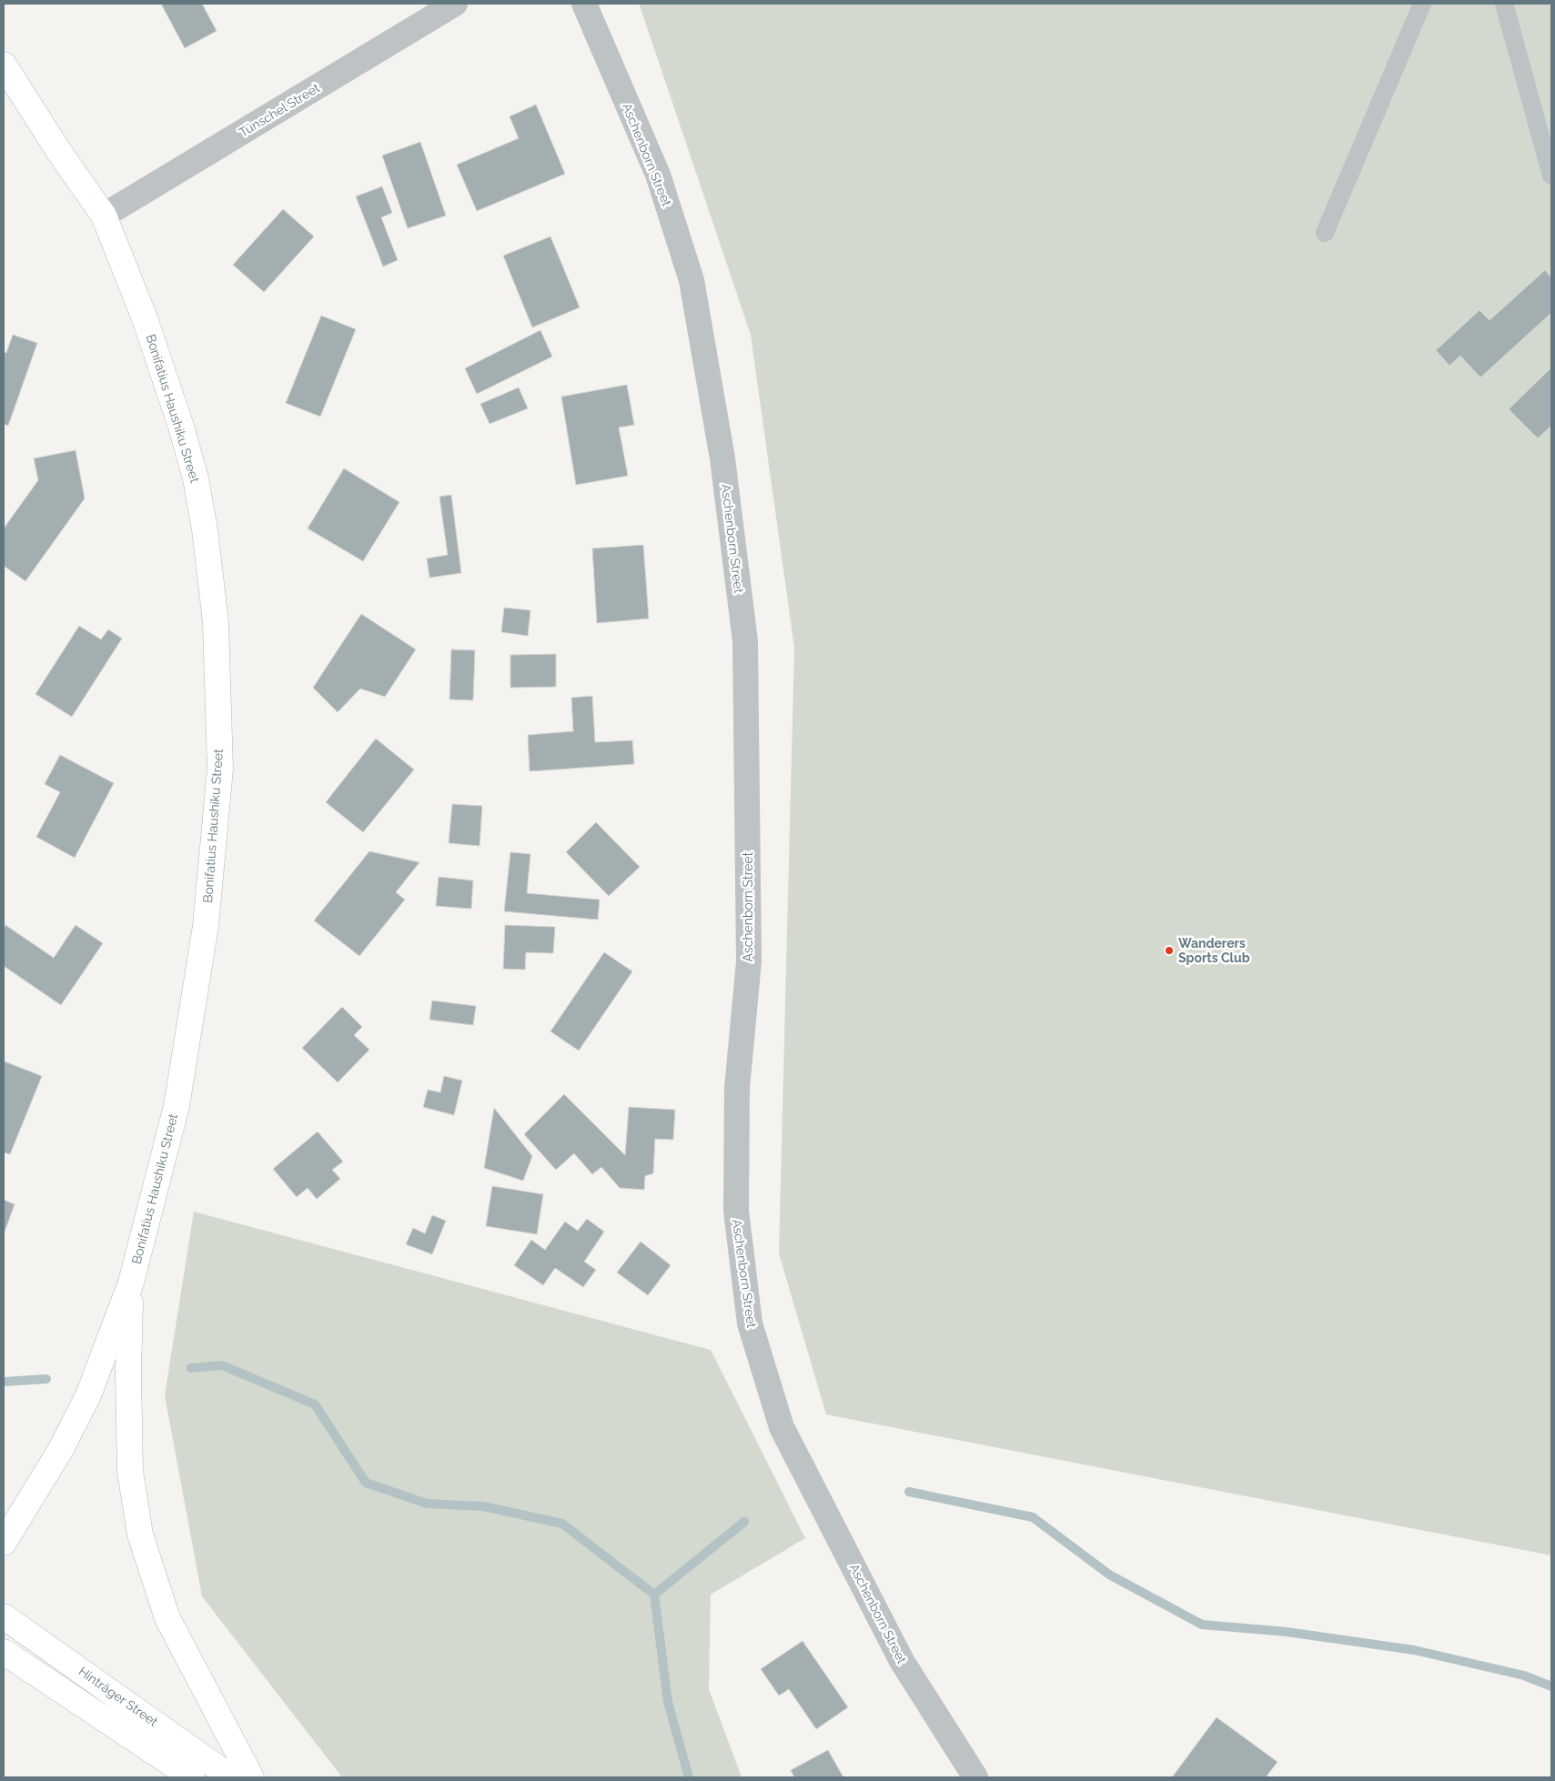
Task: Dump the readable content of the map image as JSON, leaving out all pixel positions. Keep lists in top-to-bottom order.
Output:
{
  "streets": {
    "street": [
      "Tünschel Street",
      "Aschenborn Street",
      "Bonifatius Haushiku Street",
      "Hinträger Street"
    ]
  },
  "crossings": [
    ["Tünschel Street", "Bonifatius Haushiku Street"]
  ],
  "places": ["Wanderers Sports Club"]
}
